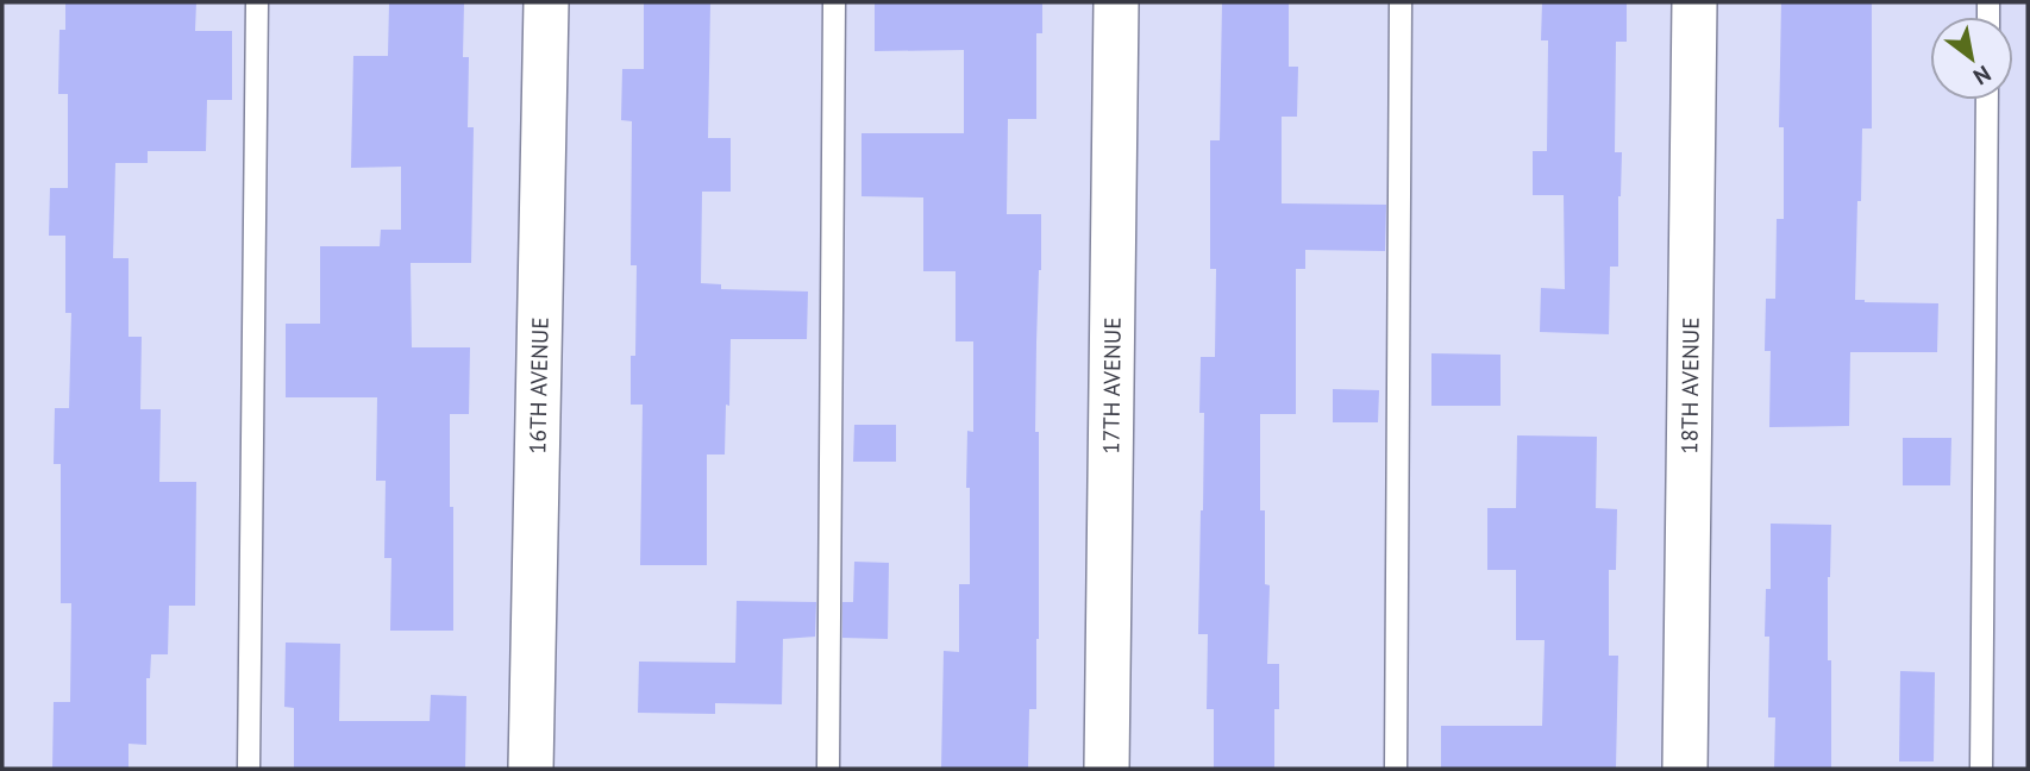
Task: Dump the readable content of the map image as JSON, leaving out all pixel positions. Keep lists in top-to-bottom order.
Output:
{
  "streets": {
    "street": ["16TH AVENUE", "17TH AVENUE", "18TH AVENUE"]
  },
  "north": "bottom right"
}
